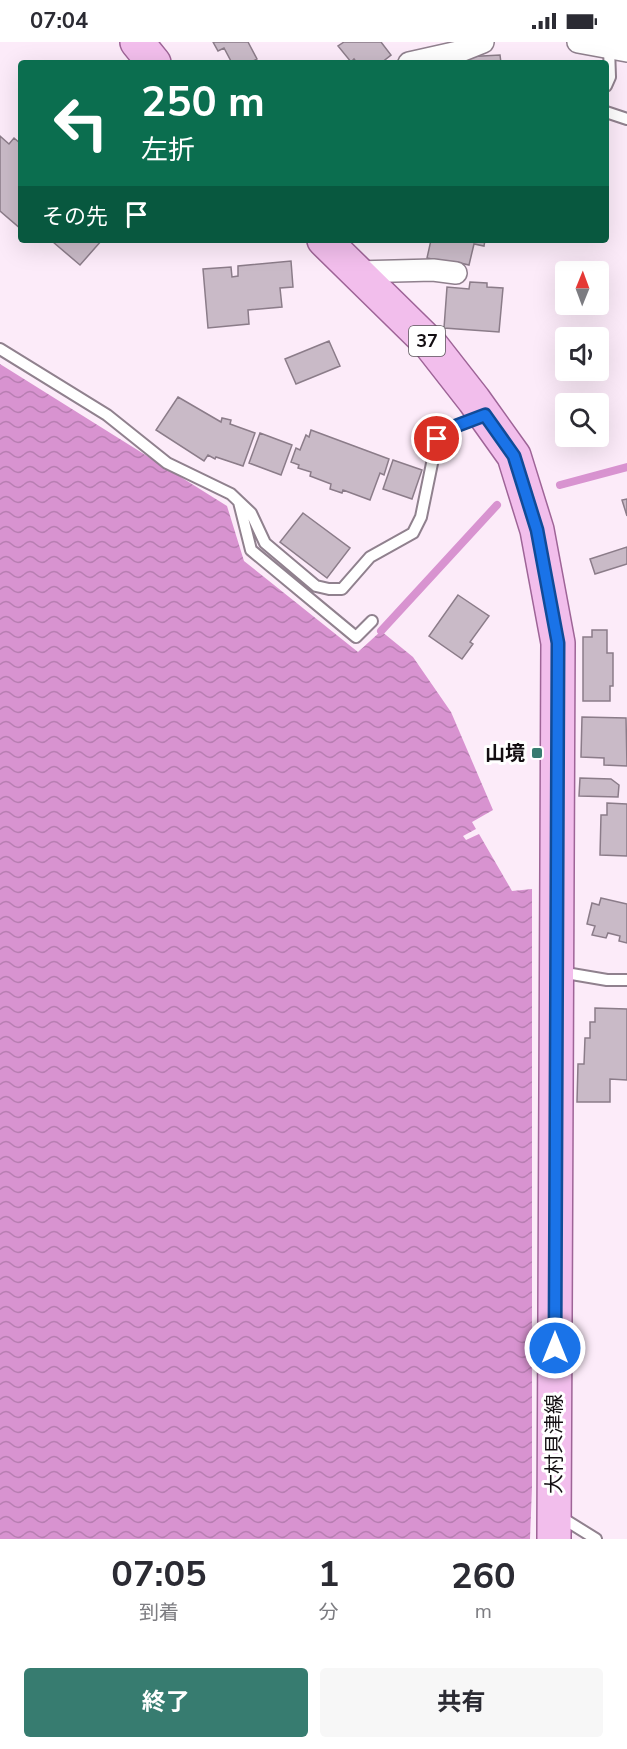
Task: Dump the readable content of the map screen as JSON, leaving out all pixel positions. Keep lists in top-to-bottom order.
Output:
{
  "streets": {
    "main road": ["37", "大村貝津線"]
  },
  "places": {
    "transit": ["山境"]
  },
  "north": "top",
  "page": {
    "status": "07:04",
    "turn": ["250 m", "左折"],
    "then": "その先",
    "eta": [
      "07:05",
      "到着",
      "1",
      "分",
      "260",
      "m"
    ],
    "buttons": ["終了", "共有"]
  }
}
